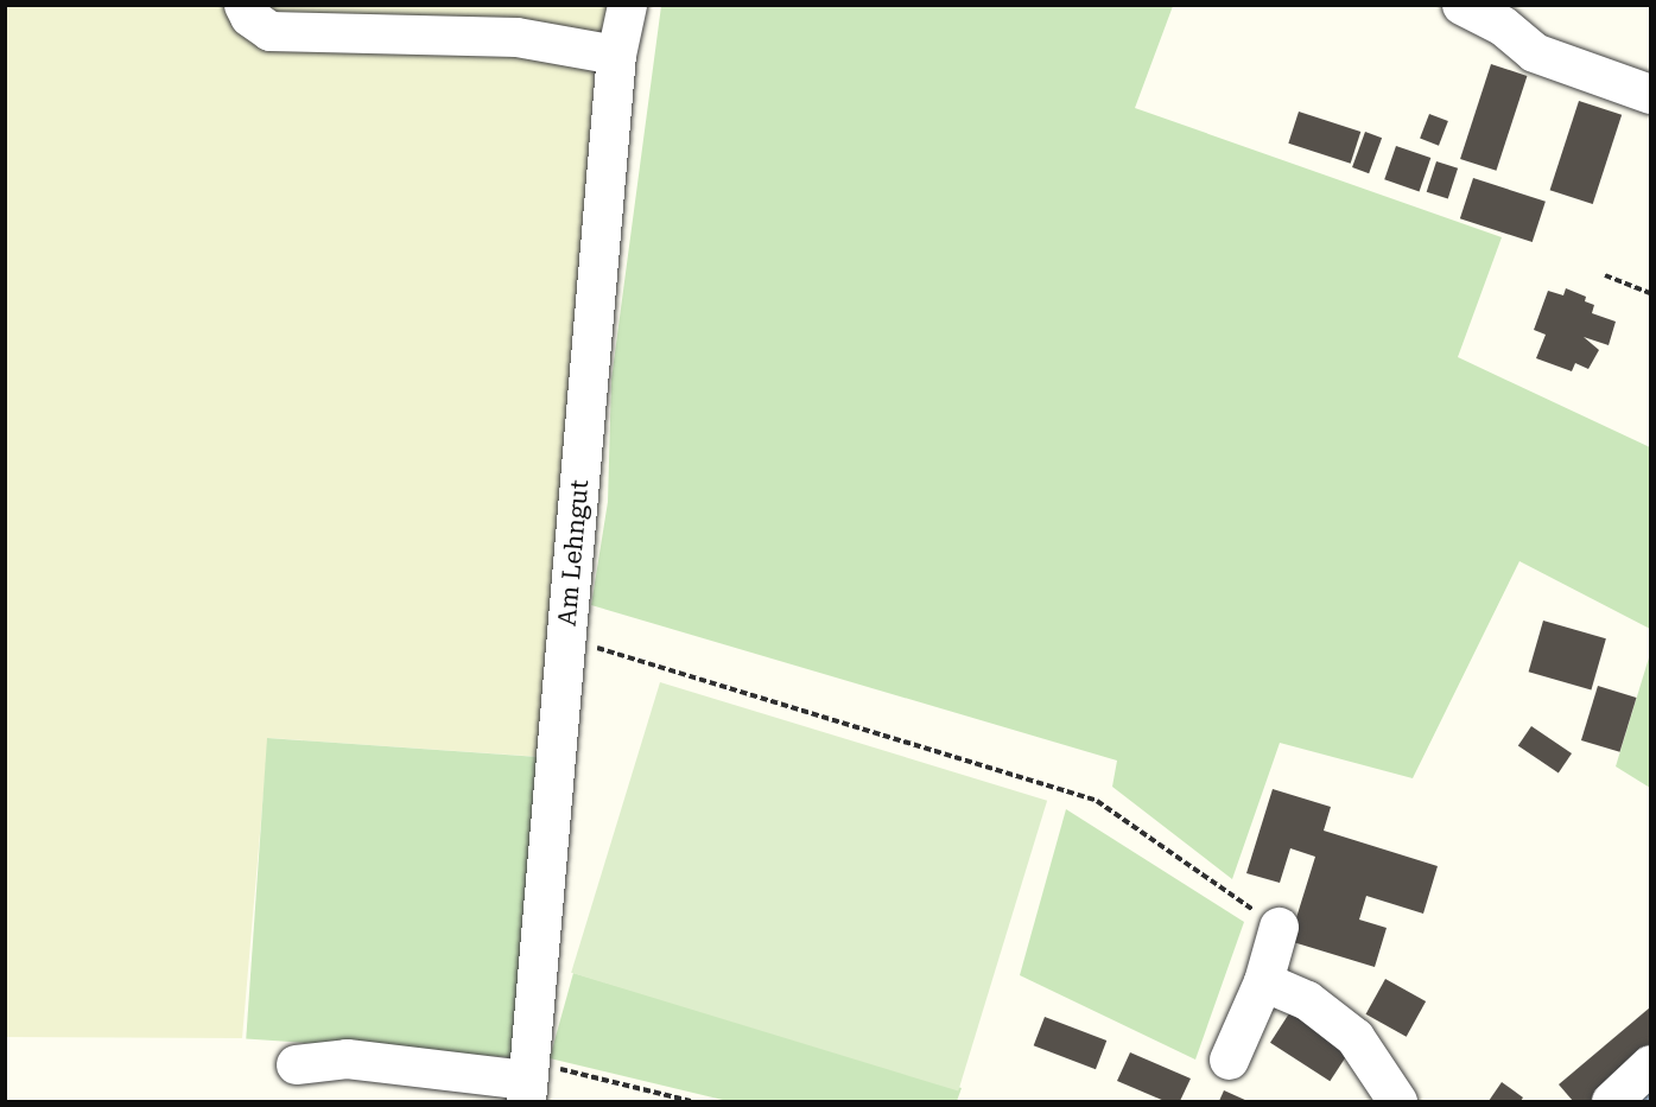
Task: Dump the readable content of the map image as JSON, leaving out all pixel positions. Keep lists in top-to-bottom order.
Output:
{
  "streets": {
    "street": ["Am Lehngut"]
  }
}
